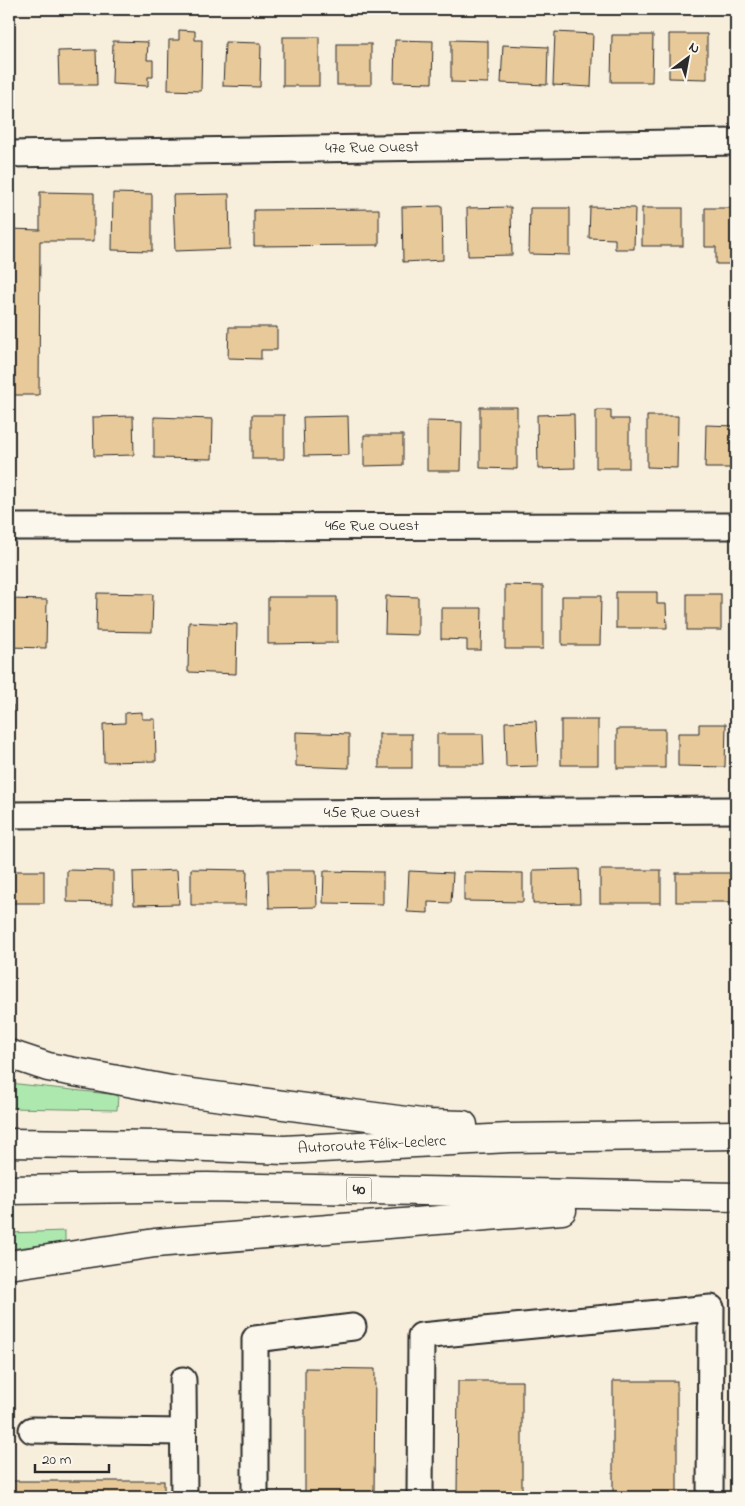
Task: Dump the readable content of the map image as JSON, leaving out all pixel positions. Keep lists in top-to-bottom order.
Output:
{
  "streets": {
    "highway": ["Autoroute Félix-Leclerc", "40"],
    "street": ["47e Rue Ouest", "46e Rue Ouest", "45e Rue Ouest"]
  },
  "scale_bar": "20 m",
  "north": "top right"
}
